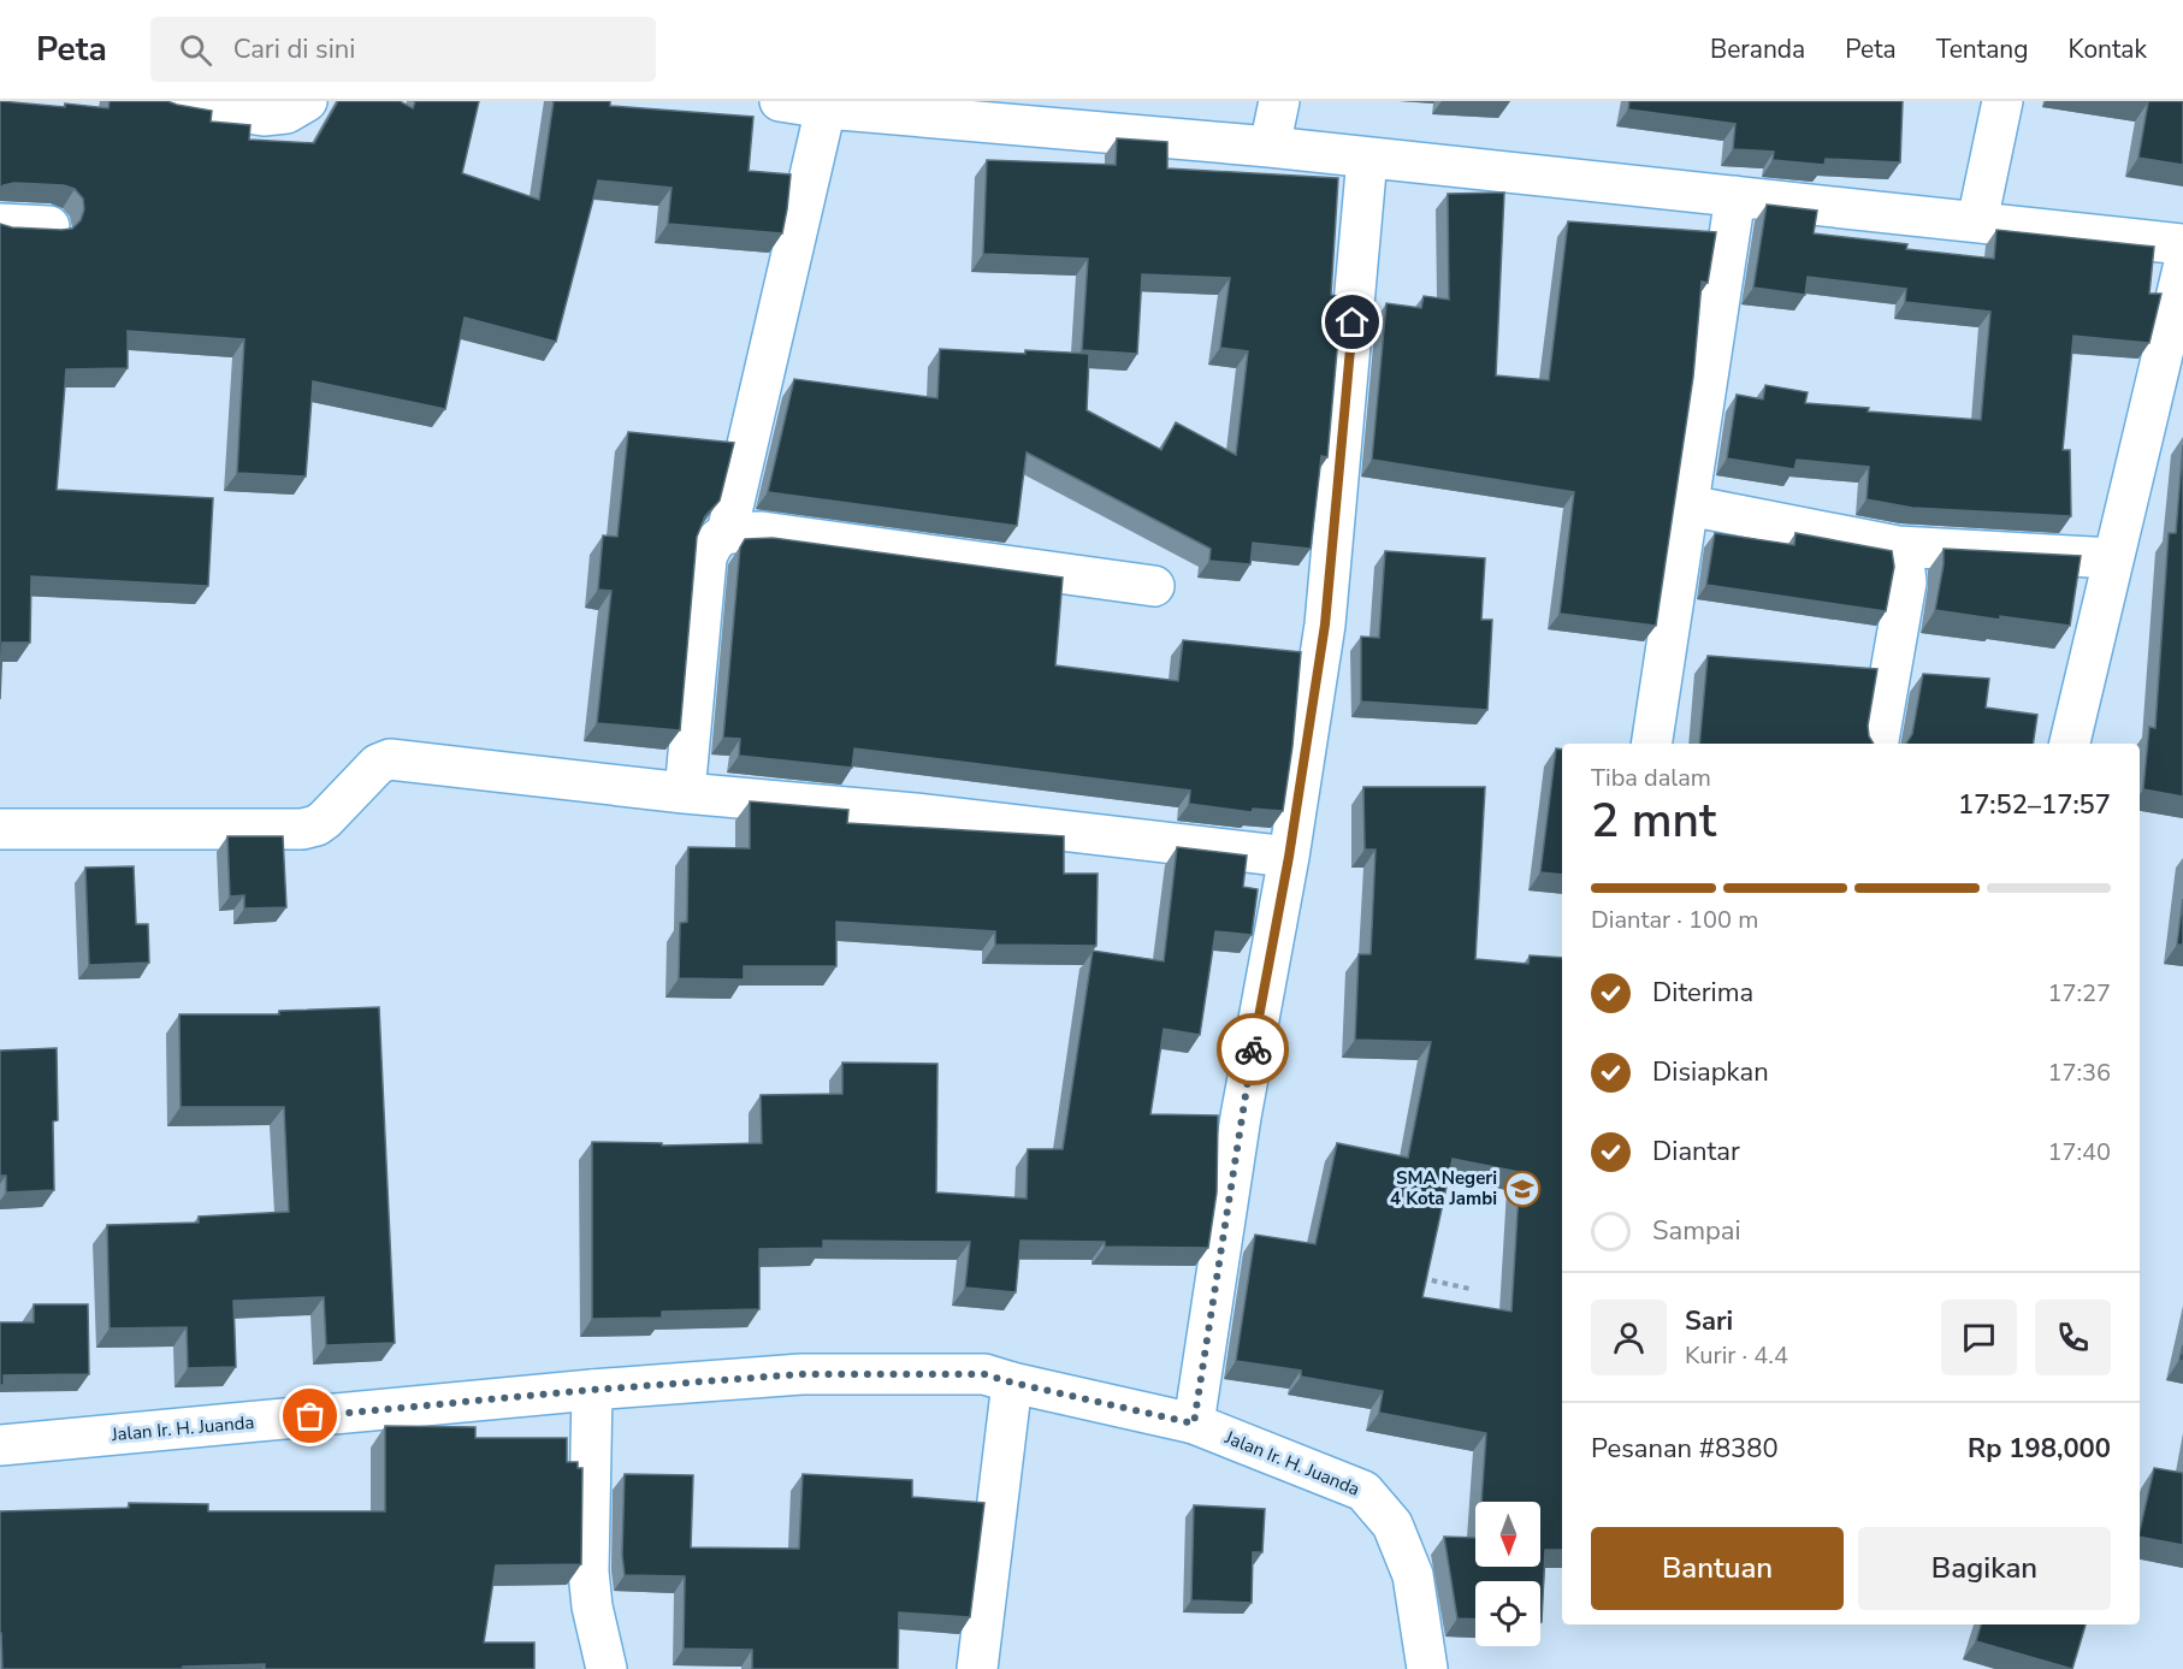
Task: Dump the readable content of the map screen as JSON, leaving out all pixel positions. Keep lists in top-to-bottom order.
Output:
{
  "streets": {
    "street": ["Jalan Ir. H. Juanda"]
  },
  "places": {
    "school or university": ["SMA Negeri 4 Kota Jambi"]
  },
  "north": "bottom",
  "page": {
    "header": "Peta",
    "search": "Cari di sini",
    "nav": [
      "Beranda",
      "Peta",
      "Tentang",
      "Kontak"
    ],
    "heading": ["2 mnt", "Tiba dalam", "17:52–17:57"],
    "panel": [
      "Sari",
      "Kurir · 4.4",
      "Pesanan #8380",
      "Rp 198,000"
    ],
    "bar": "Diantar · 100 m",
    "list": [
      ["Diterima", "17:27"],
      ["Disiapkan", "17:36"],
      ["Diantar", "17:40"],
      "Sampai"
    ],
    "buttons": ["Bantuan", "Bagikan"]
  }
}
